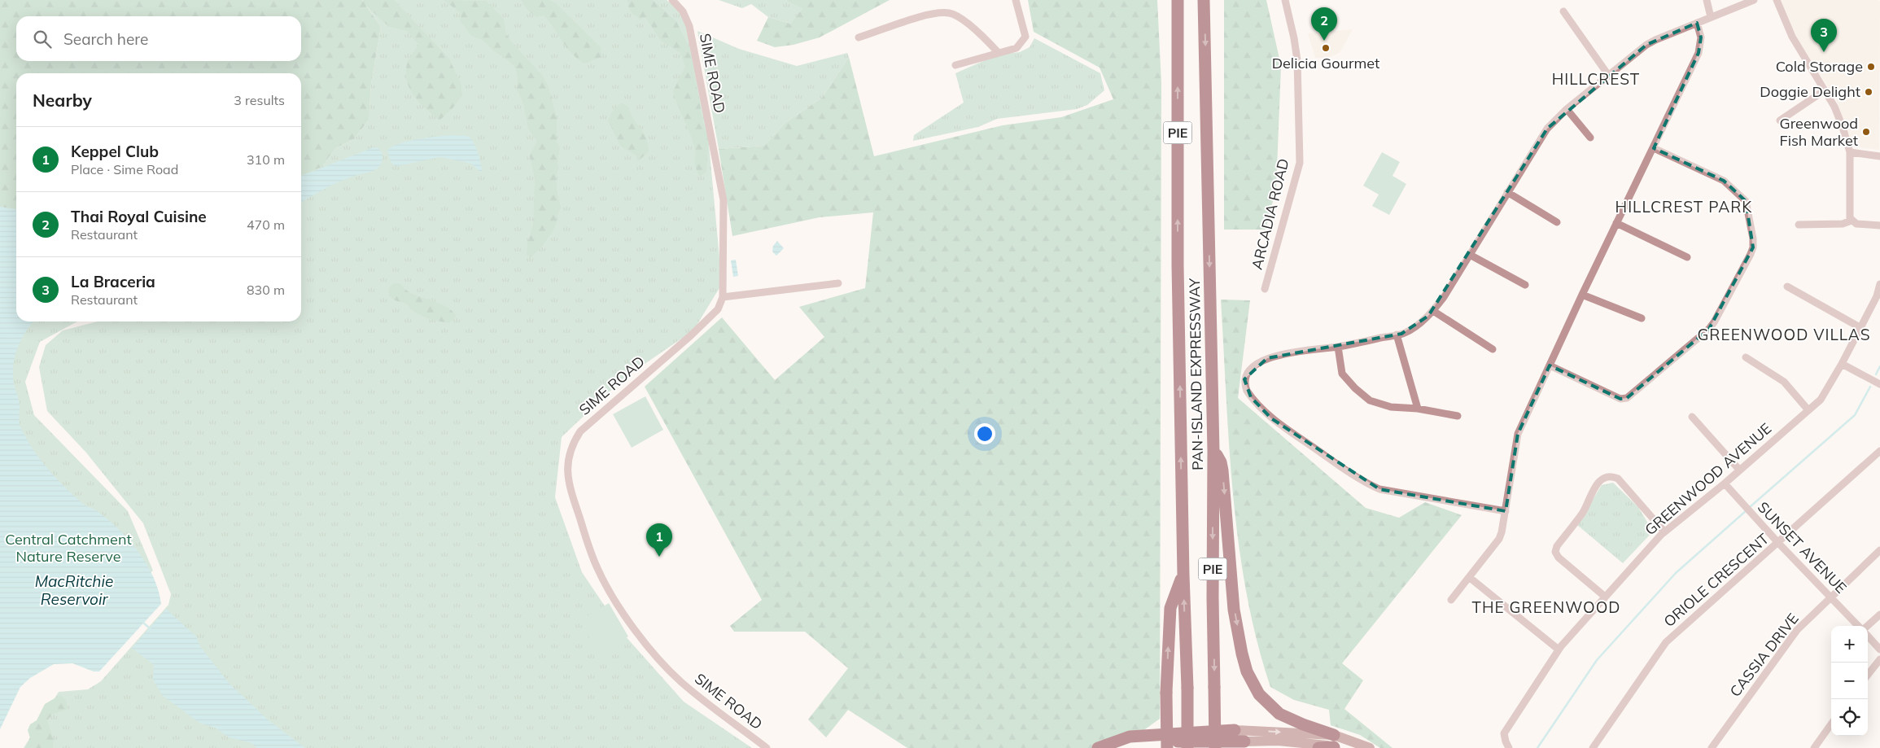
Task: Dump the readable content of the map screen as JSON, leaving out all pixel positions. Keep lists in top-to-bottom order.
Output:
{
  "streets": {
    "highway": ["PIE", "PAN-ISLAND EXPRESSWAY"],
    "street": [
      "SIME ROAD",
      "ARCADIA ROAD",
      "GREENWOOD AVENUE",
      "SUNSET AVENUE",
      "ORIOLE CRESCENT",
      "CASSIA DRIVE"
    ]
  },
  "crossings": [
    ["GREENWOOD AVENUE", "SUNSET AVENUE"],
    ["SUNSET AVENUE", "ORIOLE CRESCENT"],
    ["SUNSET AVENUE", "CASSIA DRIVE"]
  ],
  "districts": [
    "HILLCREST",
    "HILLCREST PARK",
    "GREENWOOD VILLAS",
    "THE GREENWOOD"
  ],
  "water": ["MacRitchie Reservoir"],
  "parks": ["Central Catchment Nature Reserve"],
  "places": [
    "Delicia Gourmet",
    "Cold Storage",
    "Doggie Delight",
    "Greenwood Fish Market"
  ],
  "page": {
    "pins": ["2", "3", "1"],
    "search": "Search here",
    "heading": ["Nearby", "3 results"],
    "list": [
      {
        "mark": "1",
        "name": "Keppel Club",
        "note": "Place · Sime Road",
        "value": "310 m"
      },
      {
        "mark": "2",
        "name": "Thai Royal Cuisine",
        "note": "Restaurant",
        "value": "470 m"
      },
      {
        "mark": "3",
        "name": "La Braceria",
        "note": "Restaurant",
        "value": "830 m"
      }
    ],
    "map_buttons": ["+", "−"]
  }
}
